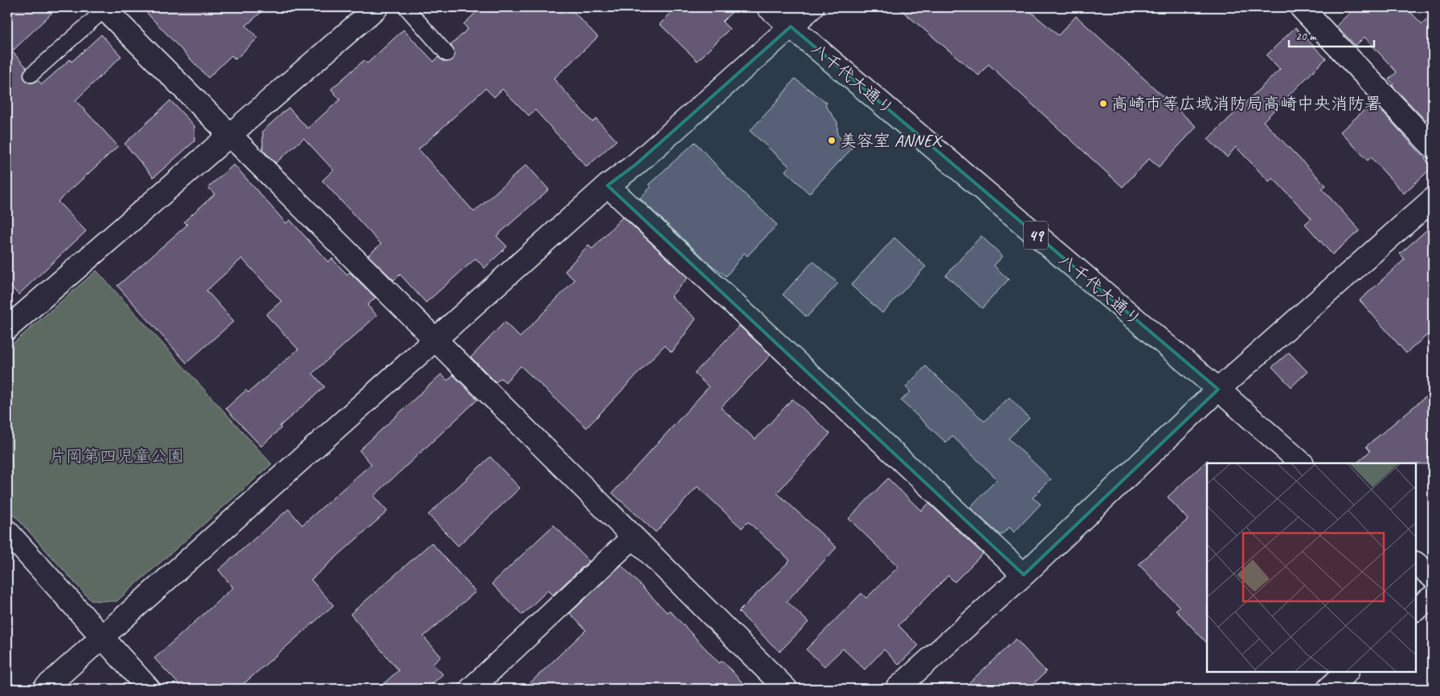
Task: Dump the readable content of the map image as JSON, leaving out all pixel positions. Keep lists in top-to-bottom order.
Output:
{
  "streets": {
    "street": ["八千代大通り", "49"]
  },
  "parks": ["片岡第四児童公園"],
  "places": ["高崎市等広域消防局高崎中央消防署", "美容室 ANNEX"],
  "scale_bar": "20 m"
}
